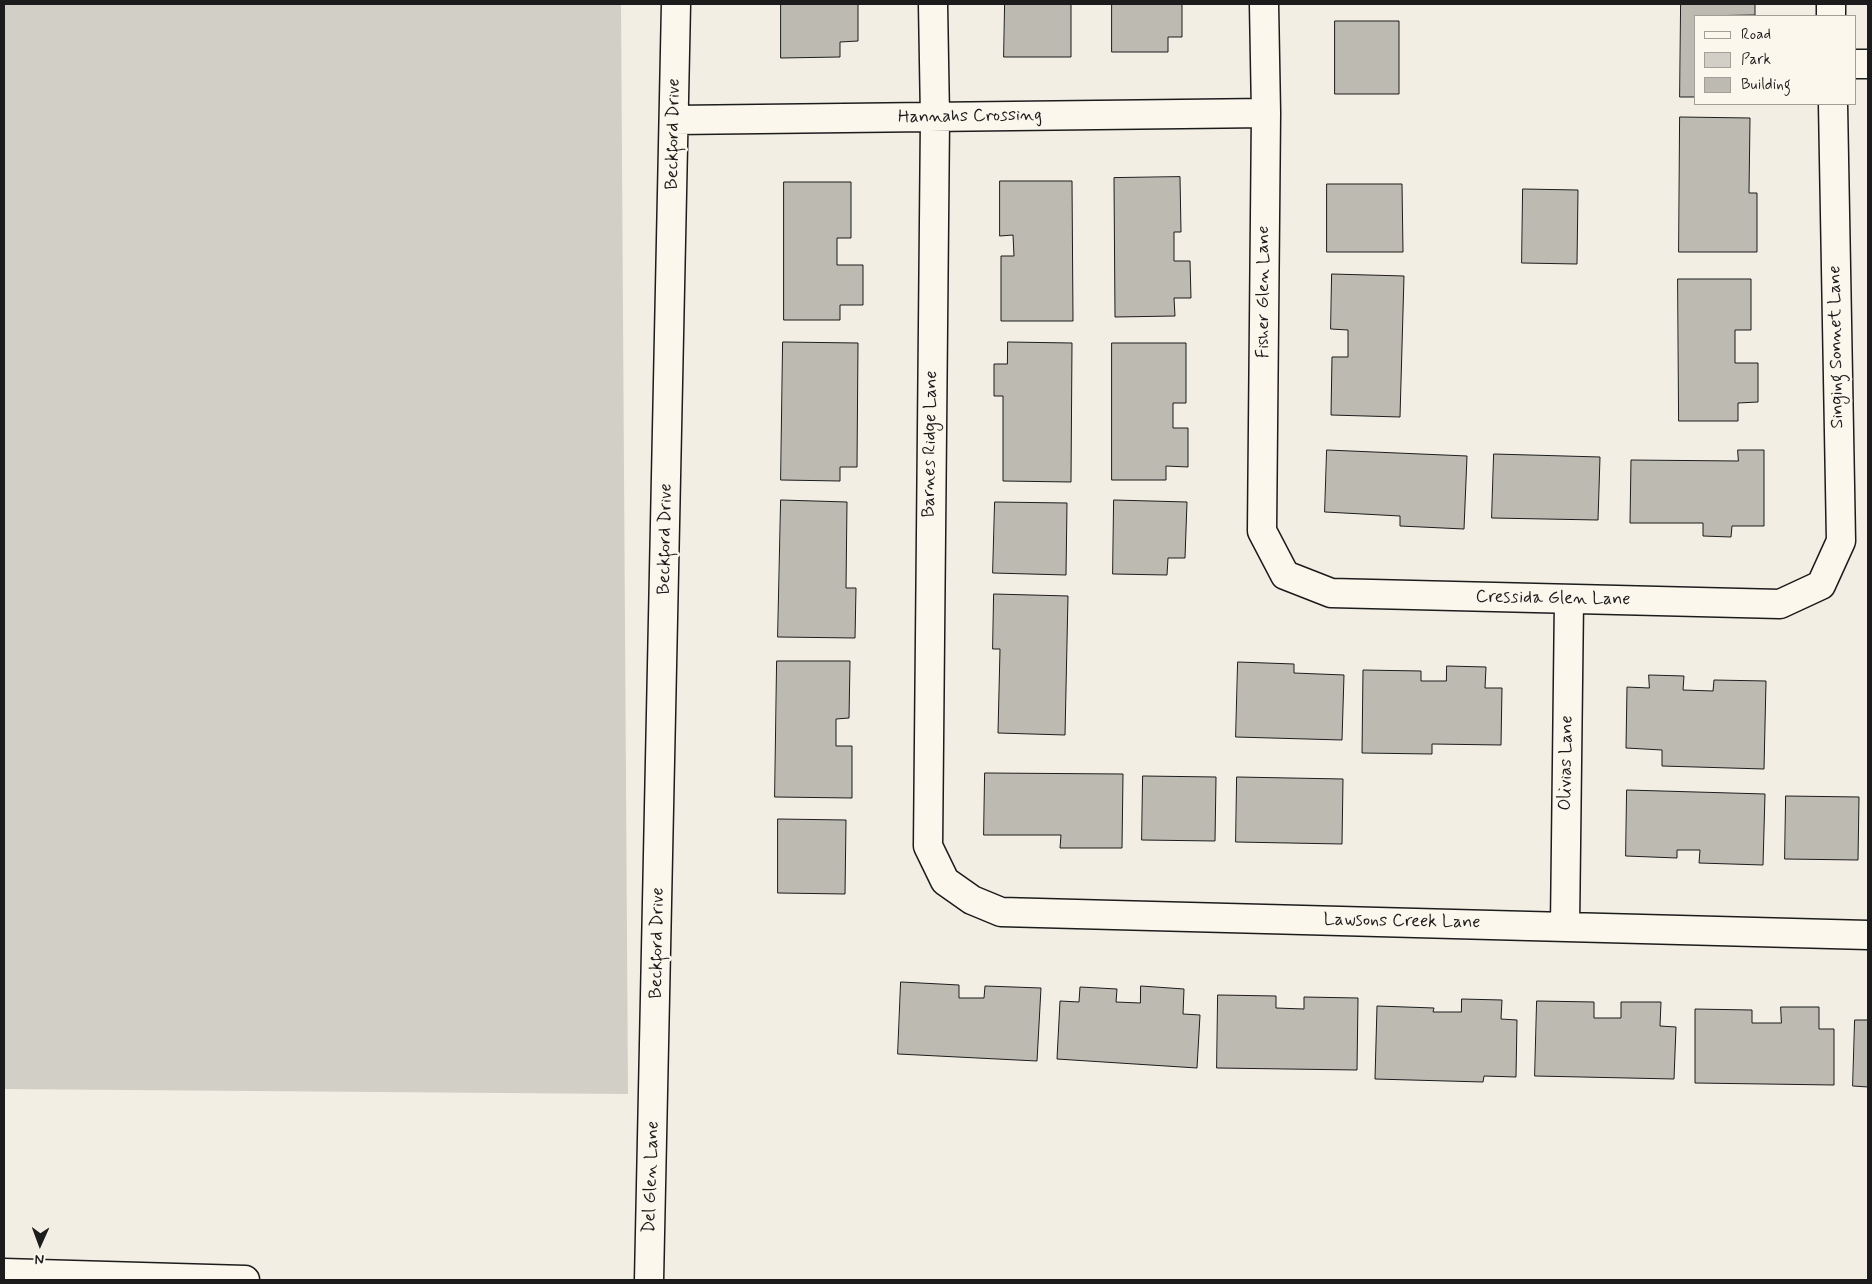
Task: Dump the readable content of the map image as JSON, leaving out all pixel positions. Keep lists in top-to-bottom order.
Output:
{
  "streets": {
    "street": [
      "Hannahs Crossing",
      "Beckford Drive",
      "Fisher Glen Lane",
      "Singing Sonnet Lane",
      "Barnes Ridge Lane",
      "Cressida Glen Lane",
      "Olivias Lane",
      "Lawsons Creek Lane",
      "Del Glen Lane"
    ]
  },
  "crossings": [
    ["Hannahs Crossing", "Beckford Drive"],
    ["Hannahs Crossing", "Fisher Glen Lane"],
    ["Hannahs Crossing", "Barnes Ridge Lane"],
    ["Beckford Drive", "Del Glen Lane"],
    ["Fisher Glen Lane", "Cressida Glen Lane"],
    ["Singing Sonnet Lane", "Cressida Glen Lane"],
    ["Barnes Ridge Lane", "Lawsons Creek Lane"],
    ["Cressida Glen Lane", "Olivias Lane"],
    ["Olivias Lane", "Lawsons Creek Lane"]
  ],
  "legend": ["Road", "Park", "Building"],
  "north": "bottom"
}
